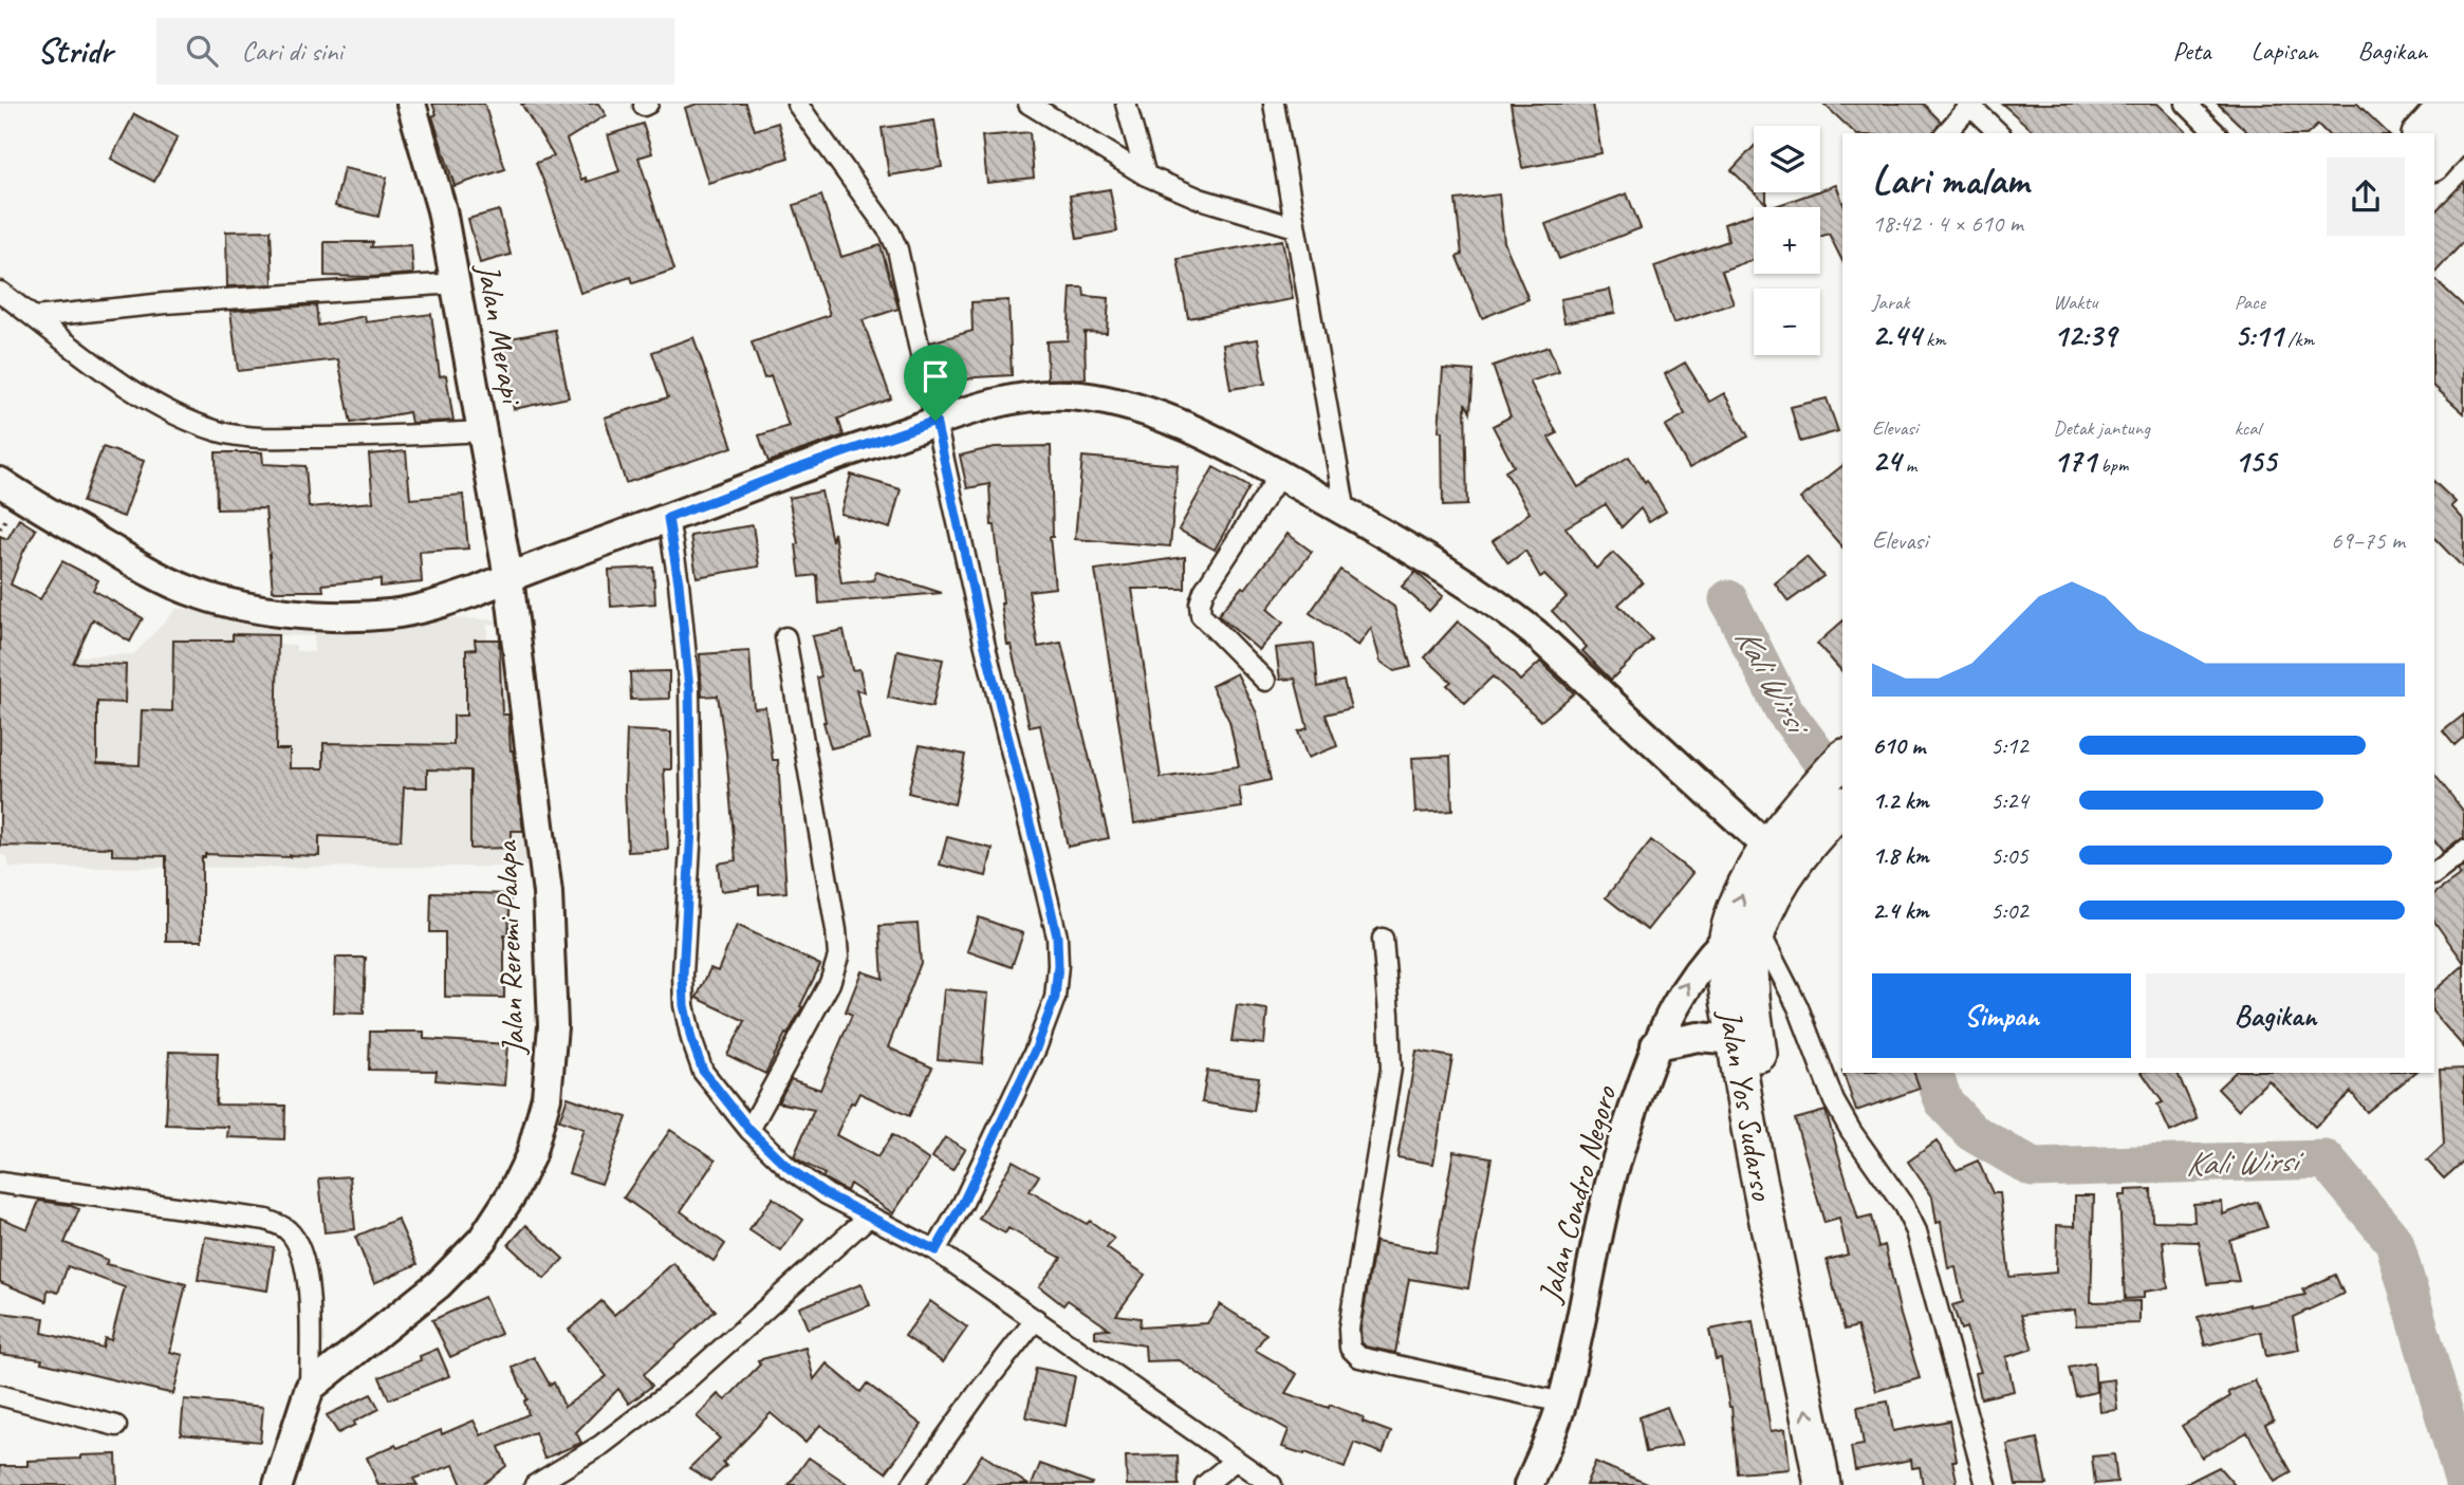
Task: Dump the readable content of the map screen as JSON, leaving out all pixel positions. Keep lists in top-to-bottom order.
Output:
{
  "streets": {
    "highway": ["Jalan Yos Sudarso"],
    "street": ["Jalan Merapi", "Jalan Reremi Palapa", "Jalan Condro Negoro"]
  },
  "crossings": [
    ["Jalan Merapi", "Jalan Reremi Palapa"],
    ["Jalan Yos Sudarso", "Jalan Condro Negoro"]
  ],
  "water": ["Kali Wirsi"],
  "page": {
    "header": "Stridr",
    "search": "Cari di sini",
    "nav": ["Peta", "Lapisan", "Bagikan"],
    "map_buttons": ["+", "−"],
    "heading": ["Lari malam", "18:42 · 4 × 610 m"],
    "stats": [
      ["Jarak", "2.44 km"],
      ["Waktu", "12:39"],
      ["Pace", "5:11 /km"],
      ["Elevasi", "24 m"],
      ["Detak jantung", "171 bpm"],
      ["kcal", "155"]
    ],
    "chart": ["Elevasi", "69–75 m"],
    "list": [
      {
        "name": "610 m",
        "note": "5:12"
      },
      {
        "name": "1.2 km",
        "note": "5:24"
      },
      {
        "name": "1.8 km",
        "note": "5:05"
      },
      {
        "name": "2.4 km",
        "note": "5:02"
      }
    ],
    "buttons": ["Simpan", "Bagikan"]
  }
}
